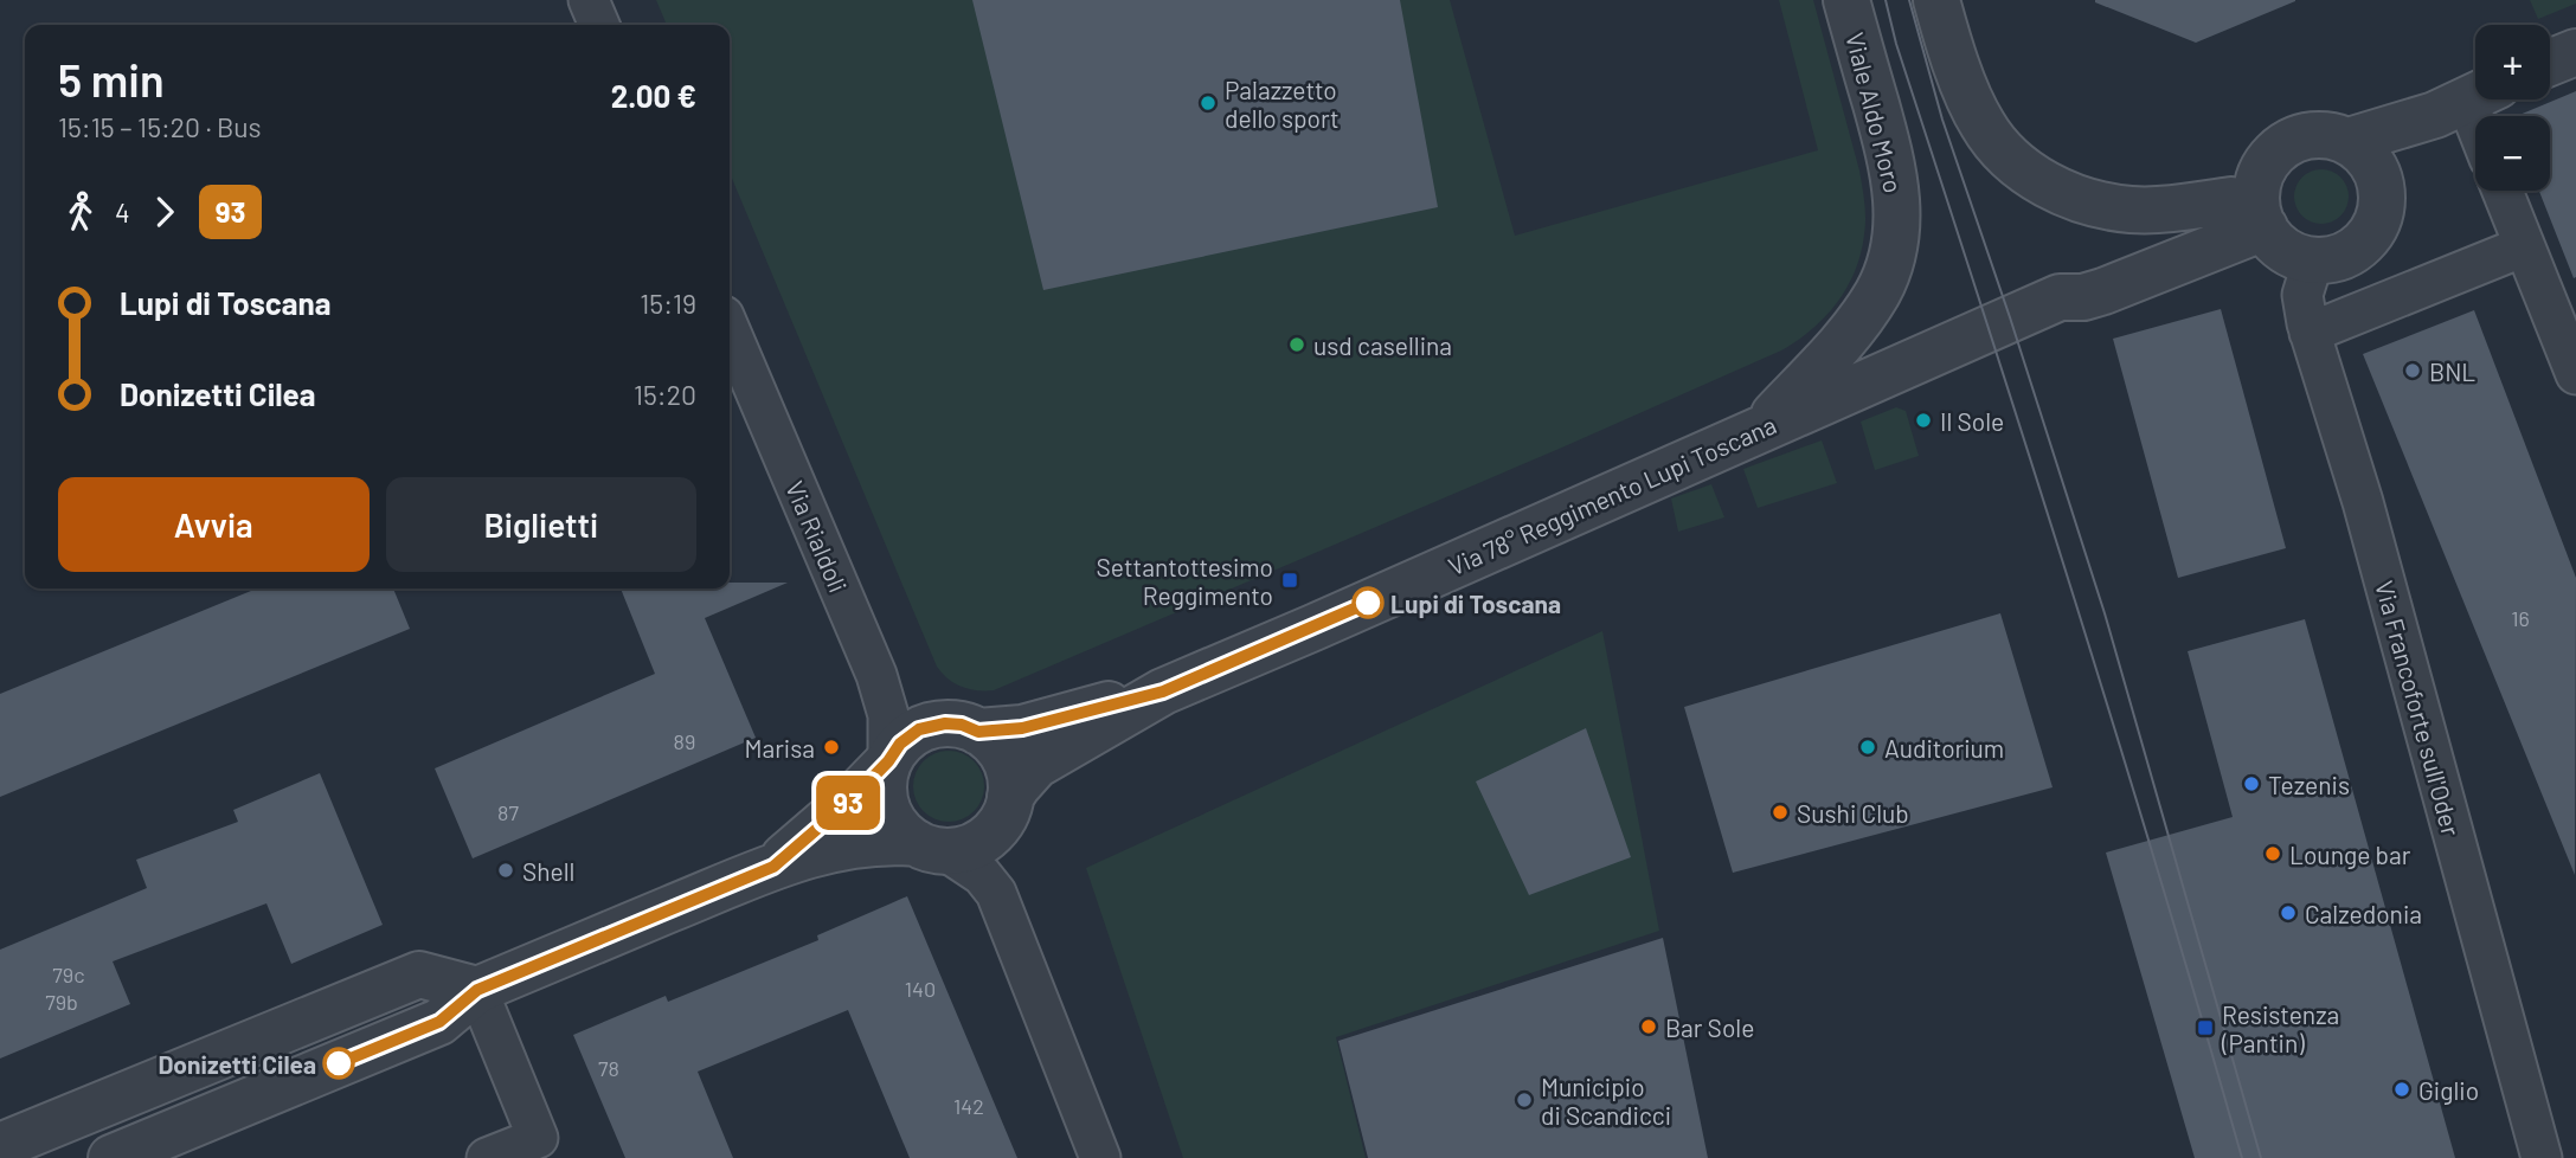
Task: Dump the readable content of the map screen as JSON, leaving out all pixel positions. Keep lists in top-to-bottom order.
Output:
{
  "streets": {
    "street": [
      "Viale Aldo Moro",
      "Via 78° Reggimento Lupi Toscana",
      "Via Rialdoli",
      "Via Francoforte sull'Oder"
    ]
  },
  "crossings": [
    ["Viale Aldo Moro", "Via 78° Reggimento Lupi Toscana"],
    ["Via 78° Reggimento Lupi Toscana", "Via Rialdoli"],
    ["Via 78° Reggimento Lupi Toscana", "Via Francoforte sull'Oder"]
  ],
  "places": {
    "other": [
      "Palazzetto dello sport",
      "usd casellina",
      "BNL",
      "Il Sole",
      "Lupi di Toscana",
      "Marisa",
      "Auditorium",
      "Tezenis",
      "Sushi Club",
      "Lounge bar",
      "Shell",
      "Calzedonia",
      "Bar Sole",
      "Donizetti Cilea",
      "Giglio",
      "Municipio di Scandicci"
    ],
    "transit": ["Settantottesimo Reggimento", "Resistenza (Pantin)"]
  },
  "lines": ["bus line 93"],
  "house_numbers": [
    "16",
    "89",
    "87",
    "79c",
    "140",
    "79b",
    "78",
    "142"
  ],
  "page": {
    "on_map": "93",
    "map_buttons": ["+", "−"],
    "heading": ["5 min", "15:15 – 15:20 · Bus", "2.00 €"],
    "legs": ["4", "93"],
    "list": [
      {
        "name": "Lupi di Toscana",
        "value": "15:19"
      },
      {
        "name": "Donizetti Cilea",
        "value": "15:20"
      }
    ],
    "buttons": ["Avvia", "Biglietti"]
  }
}
